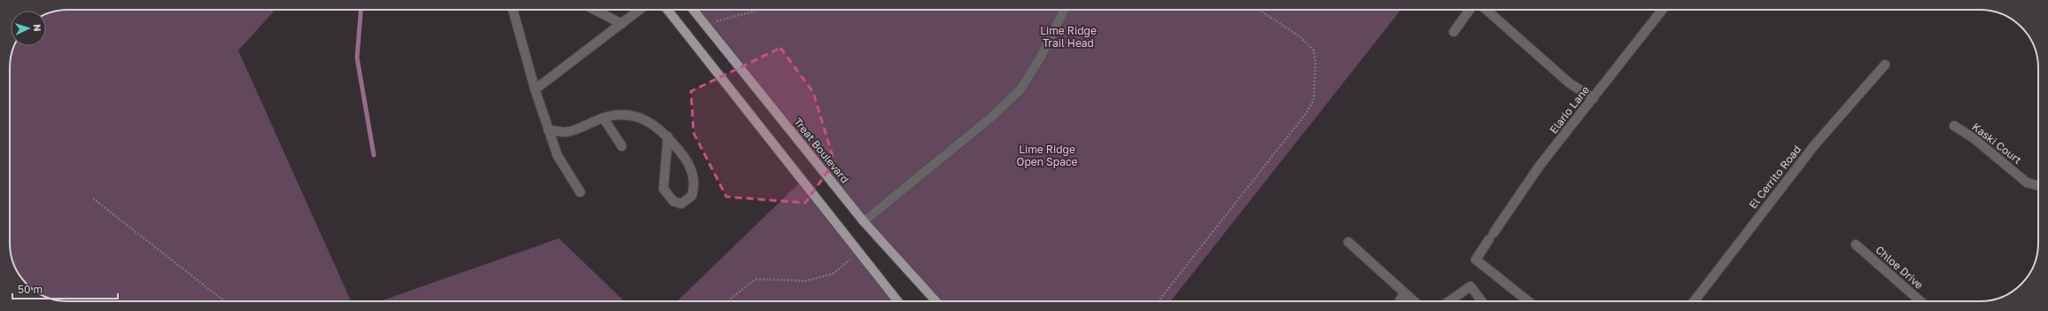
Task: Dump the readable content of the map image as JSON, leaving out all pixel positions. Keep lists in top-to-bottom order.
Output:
{
  "streets": {
    "main road": ["Treat Boulevard"],
    "street": [
      "Elario Lane",
      "Kaski Court",
      "El Cerrito Road",
      "Chloe Drive"
    ]
  },
  "parks": ["Lime Ridge Trail Head", "Lime Ridge Open Space"],
  "scale_bar": "50 m",
  "north": "right"
}
